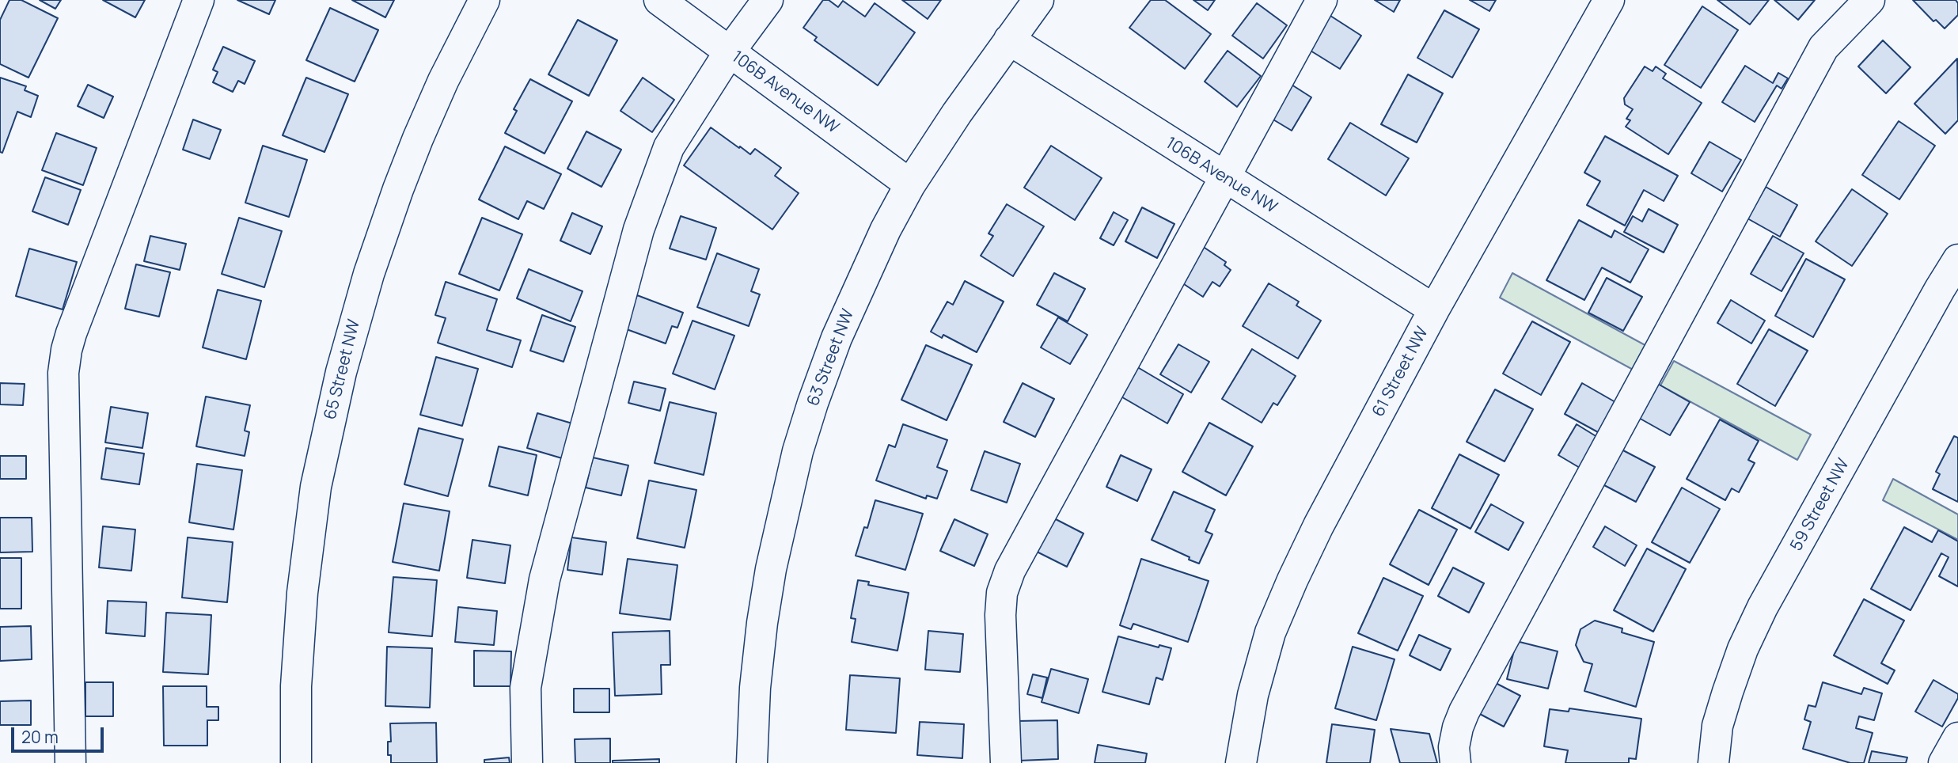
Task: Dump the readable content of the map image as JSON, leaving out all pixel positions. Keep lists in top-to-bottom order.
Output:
{
  "streets": {
    "street": [
      "106B Avenue NW",
      "63 Street NW",
      "65 Street NW",
      "61 Street NW",
      "59 Street NW"
    ]
  },
  "crossings": [
    ["106B Avenue NW", "63 Street NW"],
    ["106B Avenue NW", "61 Street NW"]
  ],
  "scale_bar": "20 m"
}
